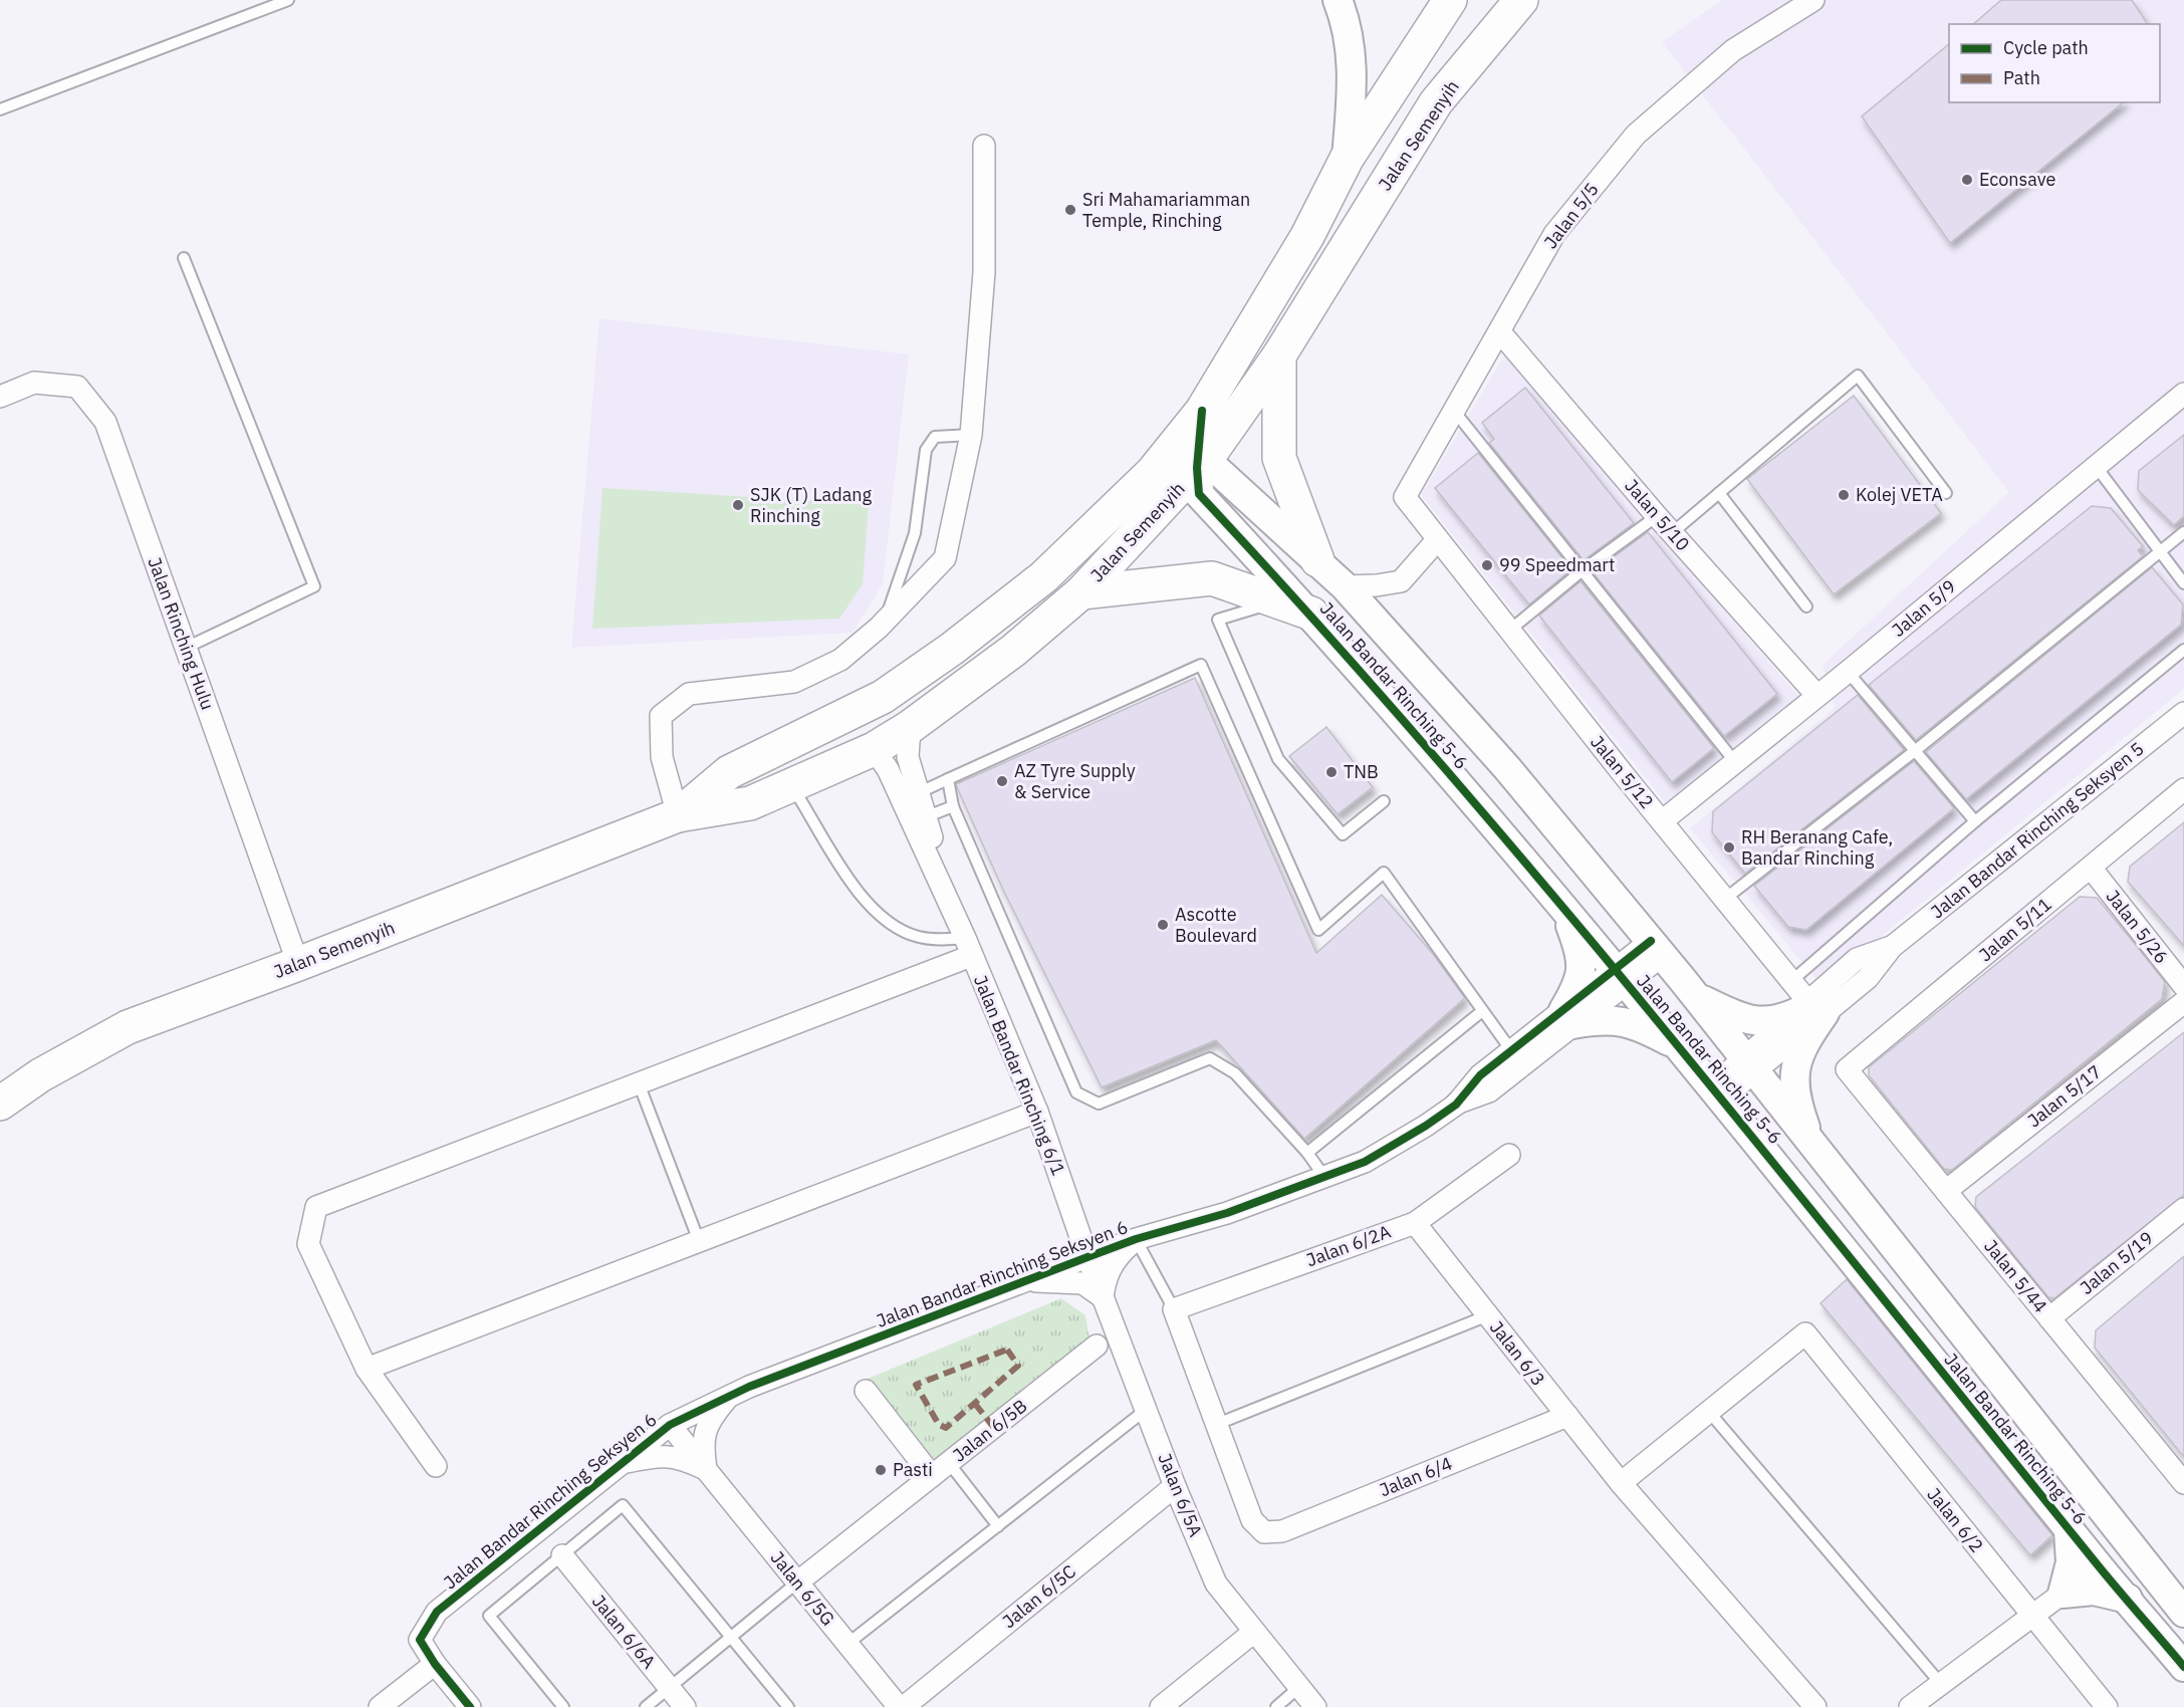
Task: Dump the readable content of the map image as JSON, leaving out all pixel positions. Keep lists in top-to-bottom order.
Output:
{
  "streets": {
    "main road": ["Jalan Semenyih"],
    "street": [
      "Jalan 5/5",
      "Jalan 5/10",
      "Jalan 5/9",
      "Jalan Rinching Hulu",
      "Jalan Bandar Rinching 5-6",
      "Jalan 5/12",
      "Jalan Bandar Rinching Seksyen 5",
      "Jalan 5/26",
      "Jalan 5/11",
      "Jalan Bandar Rinching 6/1",
      "Jalan 5/17",
      "Jalan 6/2A",
      "Jalan 5/19",
      "Jalan Bandar Rinching Seksyen 6",
      "Jalan 5/44",
      "Jalan 6/3",
      "Jalan 6/5B",
      "Jalan 6/4",
      "Jalan 6/5A",
      "Jalan 6/2",
      "Jalan 6/5G",
      "Jalan 6/5C",
      "Jalan 6/6A"
    ]
  },
  "crossings": [
    ["Jalan Semenyih", "Jalan Rinching Hulu"],
    ["Jalan Semenyih", "Jalan Bandar Rinching 5-6"],
    ["Jalan Semenyih", "Jalan Bandar Rinching 6/1"],
    ["Jalan 5/5", "Jalan 5/10"],
    ["Jalan 5/5", "Jalan 5/12"],
    ["Jalan 5/10", "Jalan 5/9"],
    ["Jalan 5/9", "Jalan 5/12"],
    ["Jalan Bandar Rinching 5-6", "Jalan Bandar Rinching Seksyen 6"],
    ["Jalan 5/12", "Jalan Bandar Rinching Seksyen 5"],
    ["Jalan 5/26", "Jalan 5/11"],
    ["Jalan 5/11", "Jalan 5/44"],
    ["Jalan Bandar Rinching 6/1", "Jalan Bandar Rinching Seksyen 6"],
    ["Jalan Bandar Rinching 6/1", "Jalan 6/5A"],
    ["Jalan 5/17", "Jalan 5/44"],
    ["Jalan 6/2A", "Jalan 6/3"],
    ["Jalan 5/19", "Jalan 5/44"],
    ["Jalan Bandar Rinching Seksyen 6", "Jalan 6/5A"],
    ["Jalan Bandar Rinching Seksyen 6", "Jalan 6/5G"],
    ["Jalan 6/3", "Jalan 6/4"],
    ["Jalan 6/5B", "Jalan 6/5G"],
    ["Jalan 6/5A", "Jalan 6/5C"]
  ],
  "places": [
    "Econsave",
    "Sri Mahamariamman Temple, Rinching",
    "Kolej VETA",
    "SJK (T) Ladang Rinching",
    "99 Speedmart",
    "TNB",
    "AZ Tyre Supply & Service",
    "RH Beranang Cafe, Bandar Rinching",
    "Ascotte Boulevard",
    "Pasti"
  ],
  "legend": ["Cycle path", "Path"]
}
